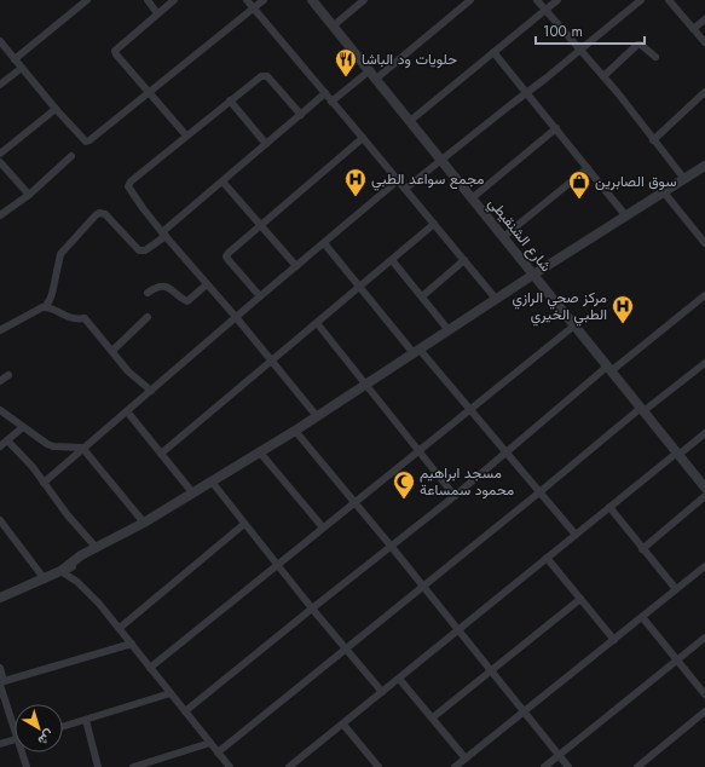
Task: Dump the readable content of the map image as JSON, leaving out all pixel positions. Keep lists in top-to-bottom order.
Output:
{
  "streets": {
    "street": ["شارع الشنقيطي"]
  },
  "places": {
    "restaurant": ["حلويات ود الباشا"],
    "hospital": ["مجمع سواعد الطبي", "مركز صحي الرازي الطبي الخيري"],
    "shop": ["سوق الصابرين"],
    "mosque": ["مسجد ابراهيم محمود سمساعة"]
  },
  "scale_bar": "100 m",
  "north": "bottom right"
}
